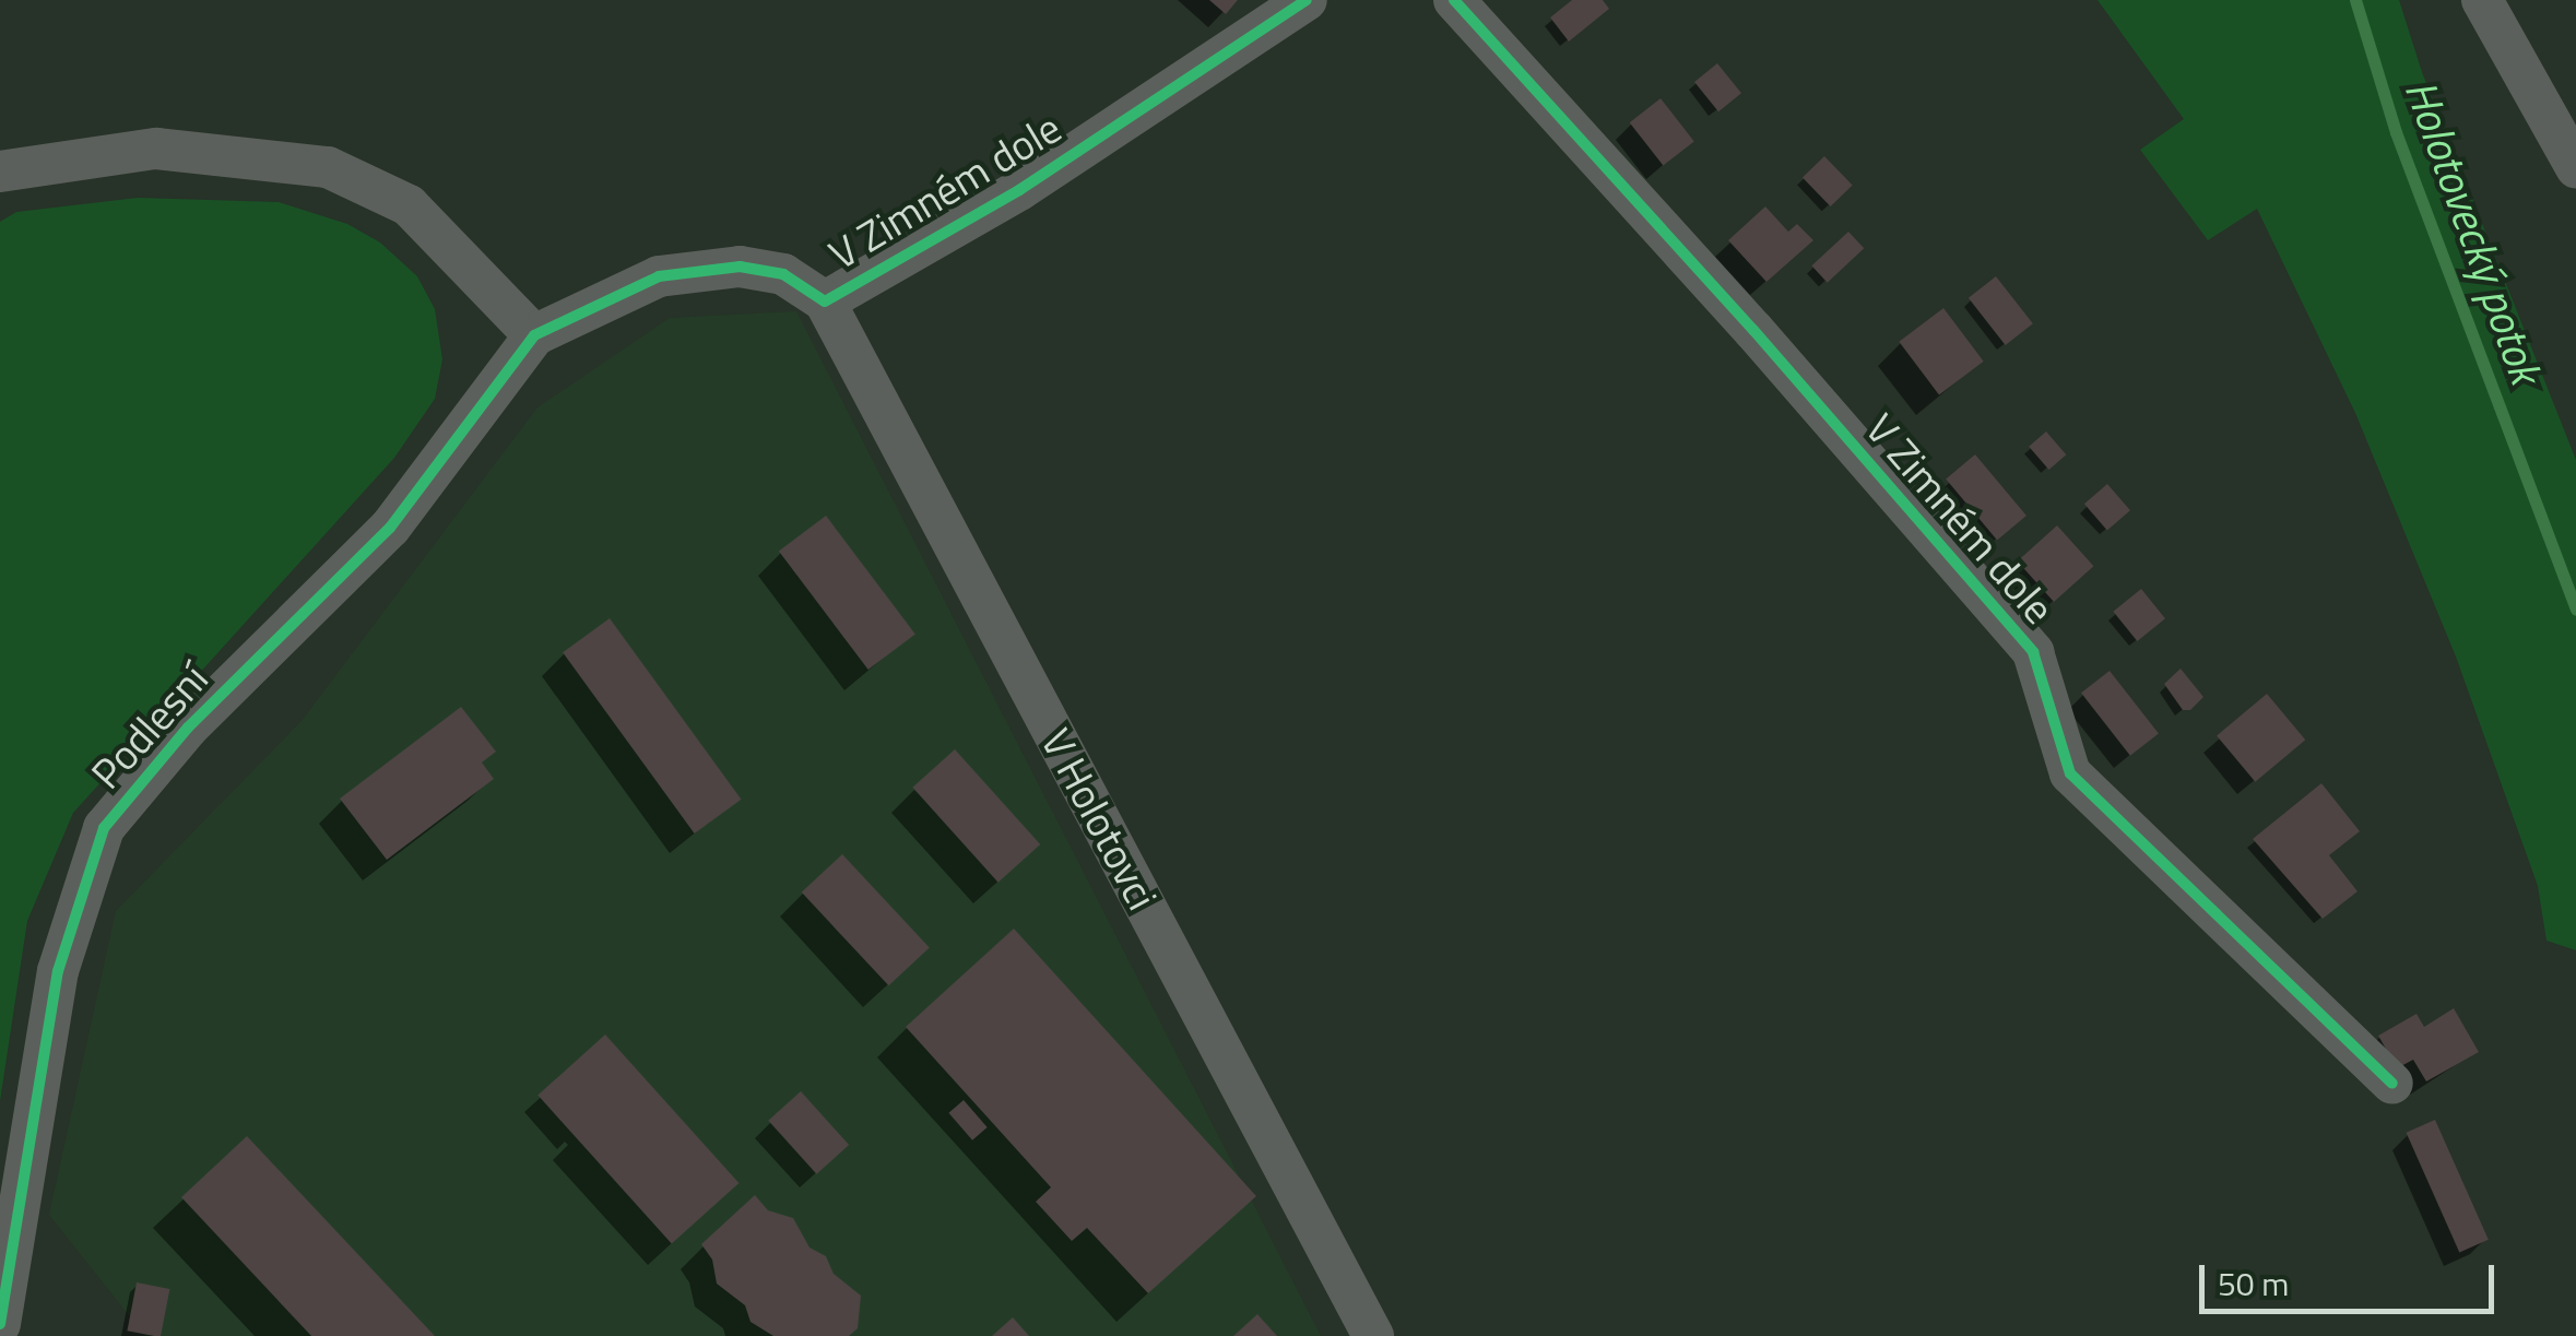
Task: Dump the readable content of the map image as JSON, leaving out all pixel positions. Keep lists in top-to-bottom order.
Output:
{
  "streets": {
    "street": ["V Zimném dole", "Podlesní", "V Holotovci"]
  },
  "crossings": [
    ["V Zimném dole", "Podlesní"],
    ["V Zimném dole", "V Holotovci"]
  ],
  "water": ["Holotovecký potok"],
  "scale_bar": "50 m"
}
